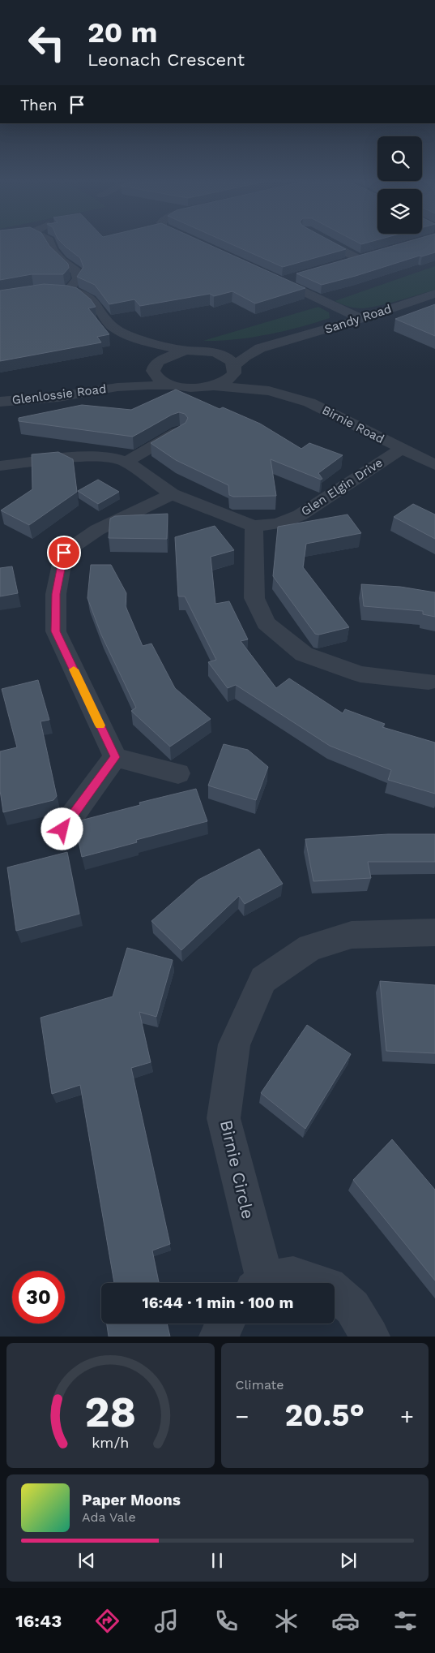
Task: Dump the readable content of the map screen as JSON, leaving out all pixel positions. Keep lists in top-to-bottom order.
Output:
{
  "streets": {
    "street": [
      "Sandy Road",
      "Glenlossie Road",
      "Birnie Road",
      "Glen Elgin Drive",
      "Birnie Circle"
    ]
  },
  "crossings": [
    ["Sandy Road", "Glenlossie Road"],
    ["Sandy Road", "Birnie Road"],
    ["Glenlossie Road", "Birnie Road"],
    ["Birnie Road", "Glen Elgin Drive"]
  ],
  "page": {
    "turn": ["20 m", "Leonach Crescent"],
    "then": "Then",
    "limit": "30",
    "trip": "16:44 · 1 min · 100 m",
    "tile": "Climate",
    "heat": ["−", "20.5°", "+"],
    "song": ["Paper Moons", "Ada Vale"],
    "tabs": "16:43",
    "gauge": ["28", "km/h"]
  }
}
